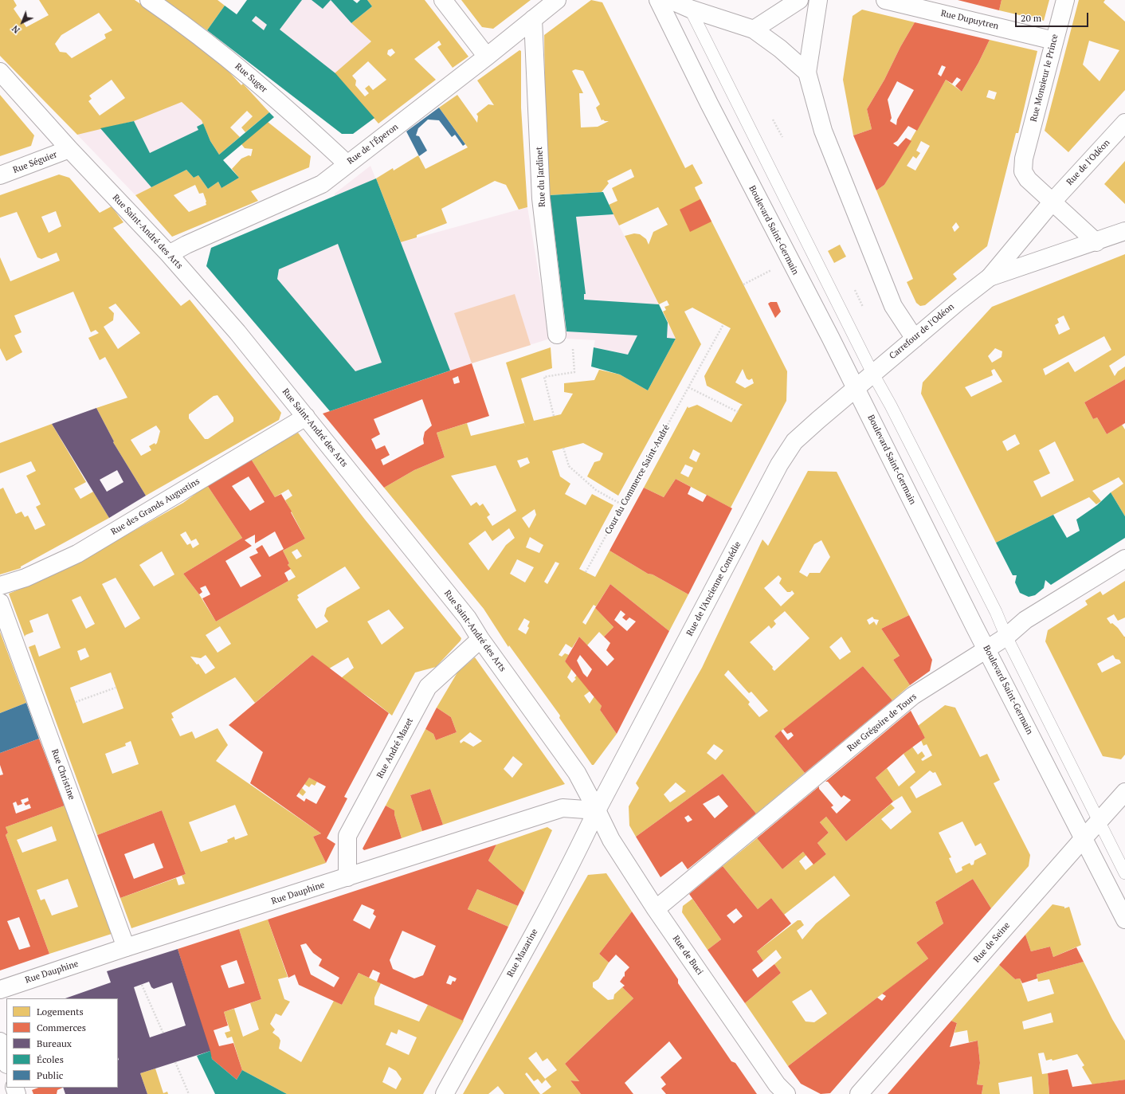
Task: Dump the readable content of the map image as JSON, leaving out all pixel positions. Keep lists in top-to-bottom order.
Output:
{
  "streets": {
    "street": [
      "Rue Dupuytren",
      "Rue Suger",
      "Rue Monsieur le Prince",
      "Rue de l'Éperon",
      "Rue Séguier",
      "Rue de l'Odéon",
      "Rue du Jardinet",
      "Boulevard Saint-Germain",
      "Rue Saint-André des Arts",
      "Carrefour de l'Odéon",
      "Rue des Grands Augustins",
      "Rue de l'Ancienne Comédie",
      "Rue Grégoire de Tours",
      "Rue André Mazet",
      "Rue Christine",
      "Rue Dauphine",
      "Rue de Seine",
      "Rue Mazarine",
      "Rue de Buci"
    ],
    "path": ["Cour du Commerce Saint-André"]
  },
  "crossings": [
    ["Rue Dupuytren", "Rue Monsieur le Prince"],
    ["Rue Suger", "Rue de l'Éperon"],
    ["Rue Monsieur le Prince", "Rue de l'Odéon"],
    ["Rue Monsieur le Prince", "Carrefour de l'Odéon"],
    ["Rue de l'Éperon", "Rue du Jardinet"],
    ["Rue de l'Éperon", "Rue Saint-André des Arts"],
    ["Rue Séguier", "Rue Saint-André des Arts"],
    ["Rue de l'Odéon", "Carrefour de l'Odéon"],
    ["Boulevard Saint-Germain", "Carrefour de l'Odéon"],
    ["Boulevard Saint-Germain", "Rue de l'Ancienne Comédie"],
    ["Boulevard Saint-Germain", "Rue Grégoire de Tours"],
    ["Boulevard Saint-Germain", "Rue de Seine"],
    ["Rue Saint-André des Arts", "Rue des Grands Augustins"],
    ["Rue Saint-André des Arts", "Rue de l'Ancienne Comédie"],
    ["Rue Saint-André des Arts", "Rue André Mazet"],
    ["Rue Saint-André des Arts", "Rue Dauphine"],
    ["Rue Saint-André des Arts", "Rue Mazarine"],
    ["Rue Saint-André des Arts", "Rue de Buci"],
    ["Carrefour de l'Odéon", "Rue de l'Ancienne Comédie"],
    ["Rue de l'Ancienne Comédie", "Rue Dauphine"],
    ["Rue de l'Ancienne Comédie", "Rue Mazarine"],
    ["Rue de l'Ancienne Comédie", "Rue de Buci"],
    ["Rue Grégoire de Tours", "Rue de Buci"],
    ["Rue André Mazet", "Rue Dauphine"],
    ["Rue Christine", "Rue Dauphine"],
    ["Rue Dauphine", "Rue Mazarine"],
    ["Rue Dauphine", "Rue de Buci"],
    ["Rue Mazarine", "Rue de Buci"]
  ],
  "legend": [
    "Logements",
    "Commerces",
    "Bureaux",
    "Écoles",
    "Public"
  ],
  "scale_bar": "20 m",
  "north": "bottom left"
}
